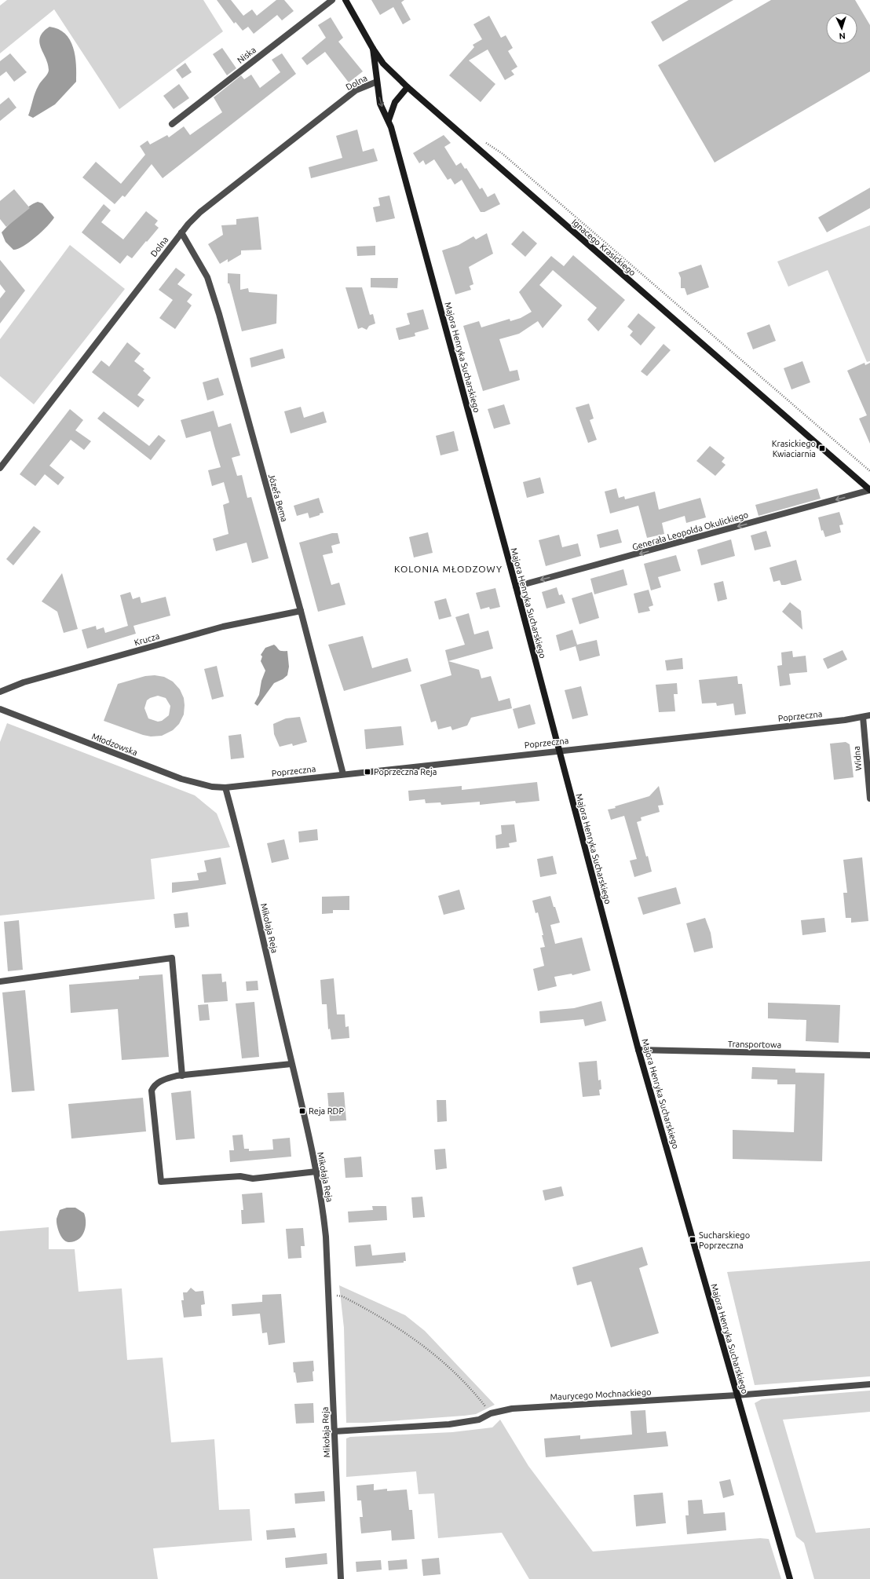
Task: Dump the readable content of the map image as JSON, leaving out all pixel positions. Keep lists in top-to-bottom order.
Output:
{
  "streets": {
    "street": [
      "Niska",
      "Dolna",
      "Ignacego Krasickiego",
      "Majora Henryka Sucharskiego",
      "Józefa Bema",
      "Generała Leopolda Okulickiego",
      "Krucza",
      "Poprzeczna",
      "Młodzowska",
      "Widna",
      "Mikołaja Reja",
      "Transportowa",
      "Maurycego Mochnackiego"
    ]
  },
  "crossings": [
    ["Dolna", "Majora Henryka Sucharskiego"],
    ["Dolna", "Józefa Bema"],
    ["Ignacego Krasickiego", "Majora Henryka Sucharskiego"],
    ["Ignacego Krasickiego", "Generała Leopolda Okulickiego"],
    ["Majora Henryka Sucharskiego", "Generała Leopolda Okulickiego"],
    ["Majora Henryka Sucharskiego", "Poprzeczna"],
    ["Majora Henryka Sucharskiego", "Transportowa"],
    ["Majora Henryka Sucharskiego", "Maurycego Mochnackiego"],
    ["Józefa Bema", "Krucza"],
    ["Józefa Bema", "Poprzeczna"],
    ["Poprzeczna", "Młodzowska"],
    ["Poprzeczna", "Widna"],
    ["Poprzeczna", "Mikołaja Reja"],
    ["Młodzowska", "Mikołaja Reja"],
    ["Mikołaja Reja", "Maurycego Mochnackiego"]
  ],
  "one_way": ["Generała Leopolda Okulickiego"],
  "districts": ["KOLONIA MŁODZOWY"],
  "places": {
    "transit": [
      "Krasickiego Kwiaciarnia",
      "Poprzeczna Reja",
      "Reja RDP",
      "Sucharskiego Poprzeczna"
    ]
  },
  "north": "bottom"
}
